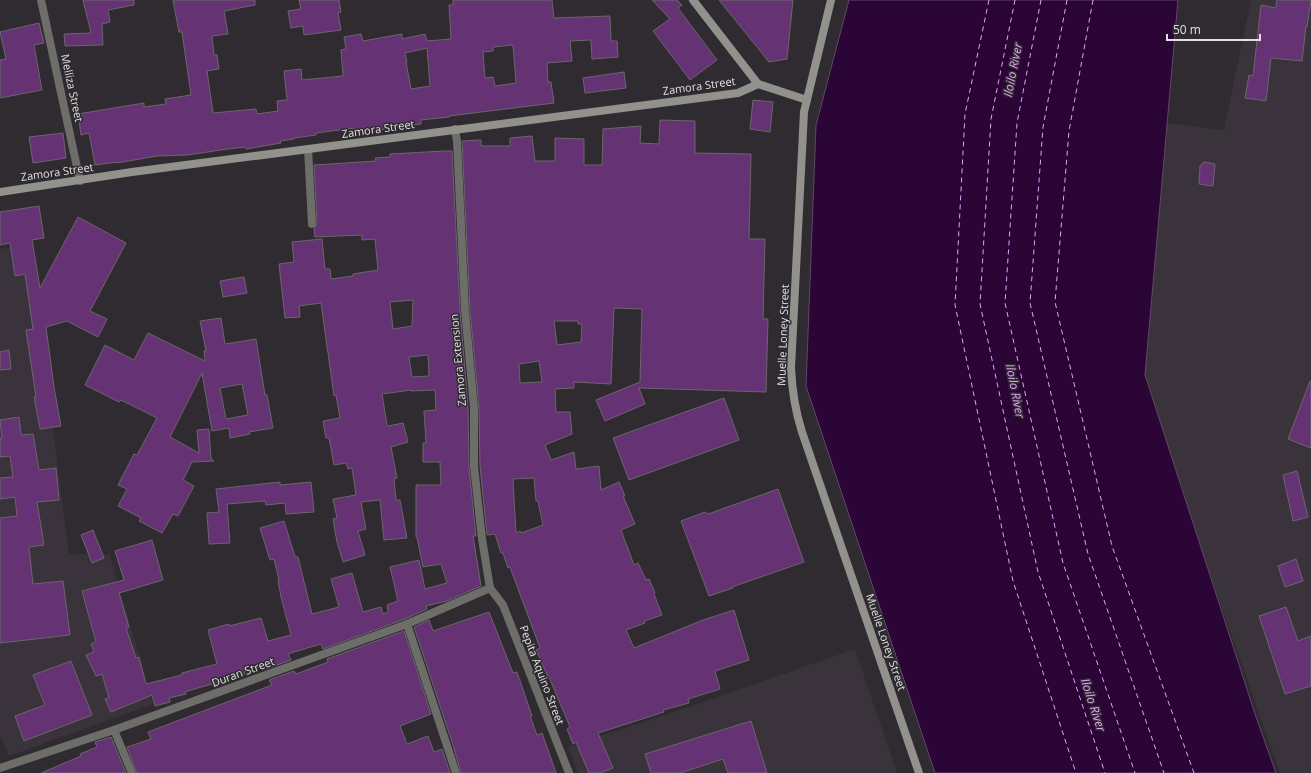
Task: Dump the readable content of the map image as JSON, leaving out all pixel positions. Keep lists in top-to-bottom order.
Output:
{
  "streets": {
    "street": [
      "Zamora Street",
      "Melliza Street",
      "Muelle Loney Street",
      "Zamora Extension",
      "Duran Street",
      "Pepita Aquino Street"
    ]
  },
  "crossings": [
    ["Zamora Street", "Melliza Street"],
    ["Zamora Street", "Zamora Extension"],
    ["Zamora Extension", "Duran Street"],
    ["Zamora Extension", "Pepita Aquino Street"],
    ["Duran Street", "Pepita Aquino Street"]
  ],
  "water": ["Iloilo River"],
  "scale_bar": "50 m"
}
